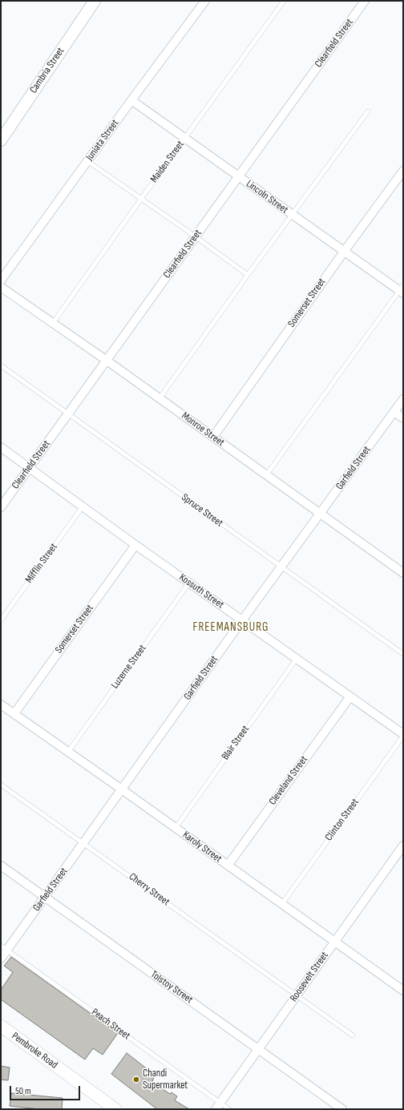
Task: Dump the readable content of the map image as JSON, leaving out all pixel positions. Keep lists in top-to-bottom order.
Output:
{
  "streets": {
    "main road": ["Pembroke Road"],
    "street": [
      "Clearfield Street",
      "Cambria Street",
      "Juniata Street",
      "Lincoln Street",
      "Somerset Street",
      "Monroe Street",
      "Garfield Street",
      "Kossuth Street",
      "Cleveland Street",
      "Karoly Street",
      "Roosevelt Street",
      "Tolstoy Street"
    ],
    "lane": [
      "Maiden Street",
      "Spruce Street",
      "Mifflin Street",
      "Luzerne Street",
      "Blair Street",
      "Clinton Street",
      "Cherry Street",
      "Peach Street"
    ]
  },
  "crossings": [
    ["Clearfield Street", "Lincoln Street"],
    ["Clearfield Street", "Monroe Street"],
    ["Clearfield Street", "Spruce Street"],
    ["Clearfield Street", "Kossuth Street"],
    ["Juniata Street", "Lincoln Street"],
    ["Maiden Street", "Lincoln Street"],
    ["Maiden Street", "Monroe Street"],
    ["Lincoln Street", "Somerset Street"],
    ["Somerset Street", "Monroe Street"],
    ["Somerset Street", "Kossuth Street"],
    ["Somerset Street", "Karoly Street"],
    ["Monroe Street", "Garfield Street"],
    ["Garfield Street", "Spruce Street"],
    ["Garfield Street", "Kossuth Street"],
    ["Garfield Street", "Karoly Street"],
    ["Garfield Street", "Cherry Street"],
    ["Garfield Street", "Tolstoy Street"],
    ["Garfield Street", "Peach Street"],
    ["Mifflin Street", "Kossuth Street"],
    ["Kossuth Street", "Luzerne Street"],
    ["Kossuth Street", "Blair Street"],
    ["Kossuth Street", "Cleveland Street"],
    ["Kossuth Street", "Clinton Street"],
    ["Luzerne Street", "Karoly Street"],
    ["Blair Street", "Karoly Street"],
    ["Cleveland Street", "Karoly Street"],
    ["Clinton Street", "Karoly Street"],
    ["Karoly Street", "Roosevelt Street"],
    ["Cherry Street", "Roosevelt Street"],
    ["Roosevelt Street", "Tolstoy Street"],
    ["Roosevelt Street", "Peach Street"]
  ],
  "districts": ["FREEMANSBURG"],
  "places": ["Chandi Supermarket"],
  "scale_bar": "50 m"
}
